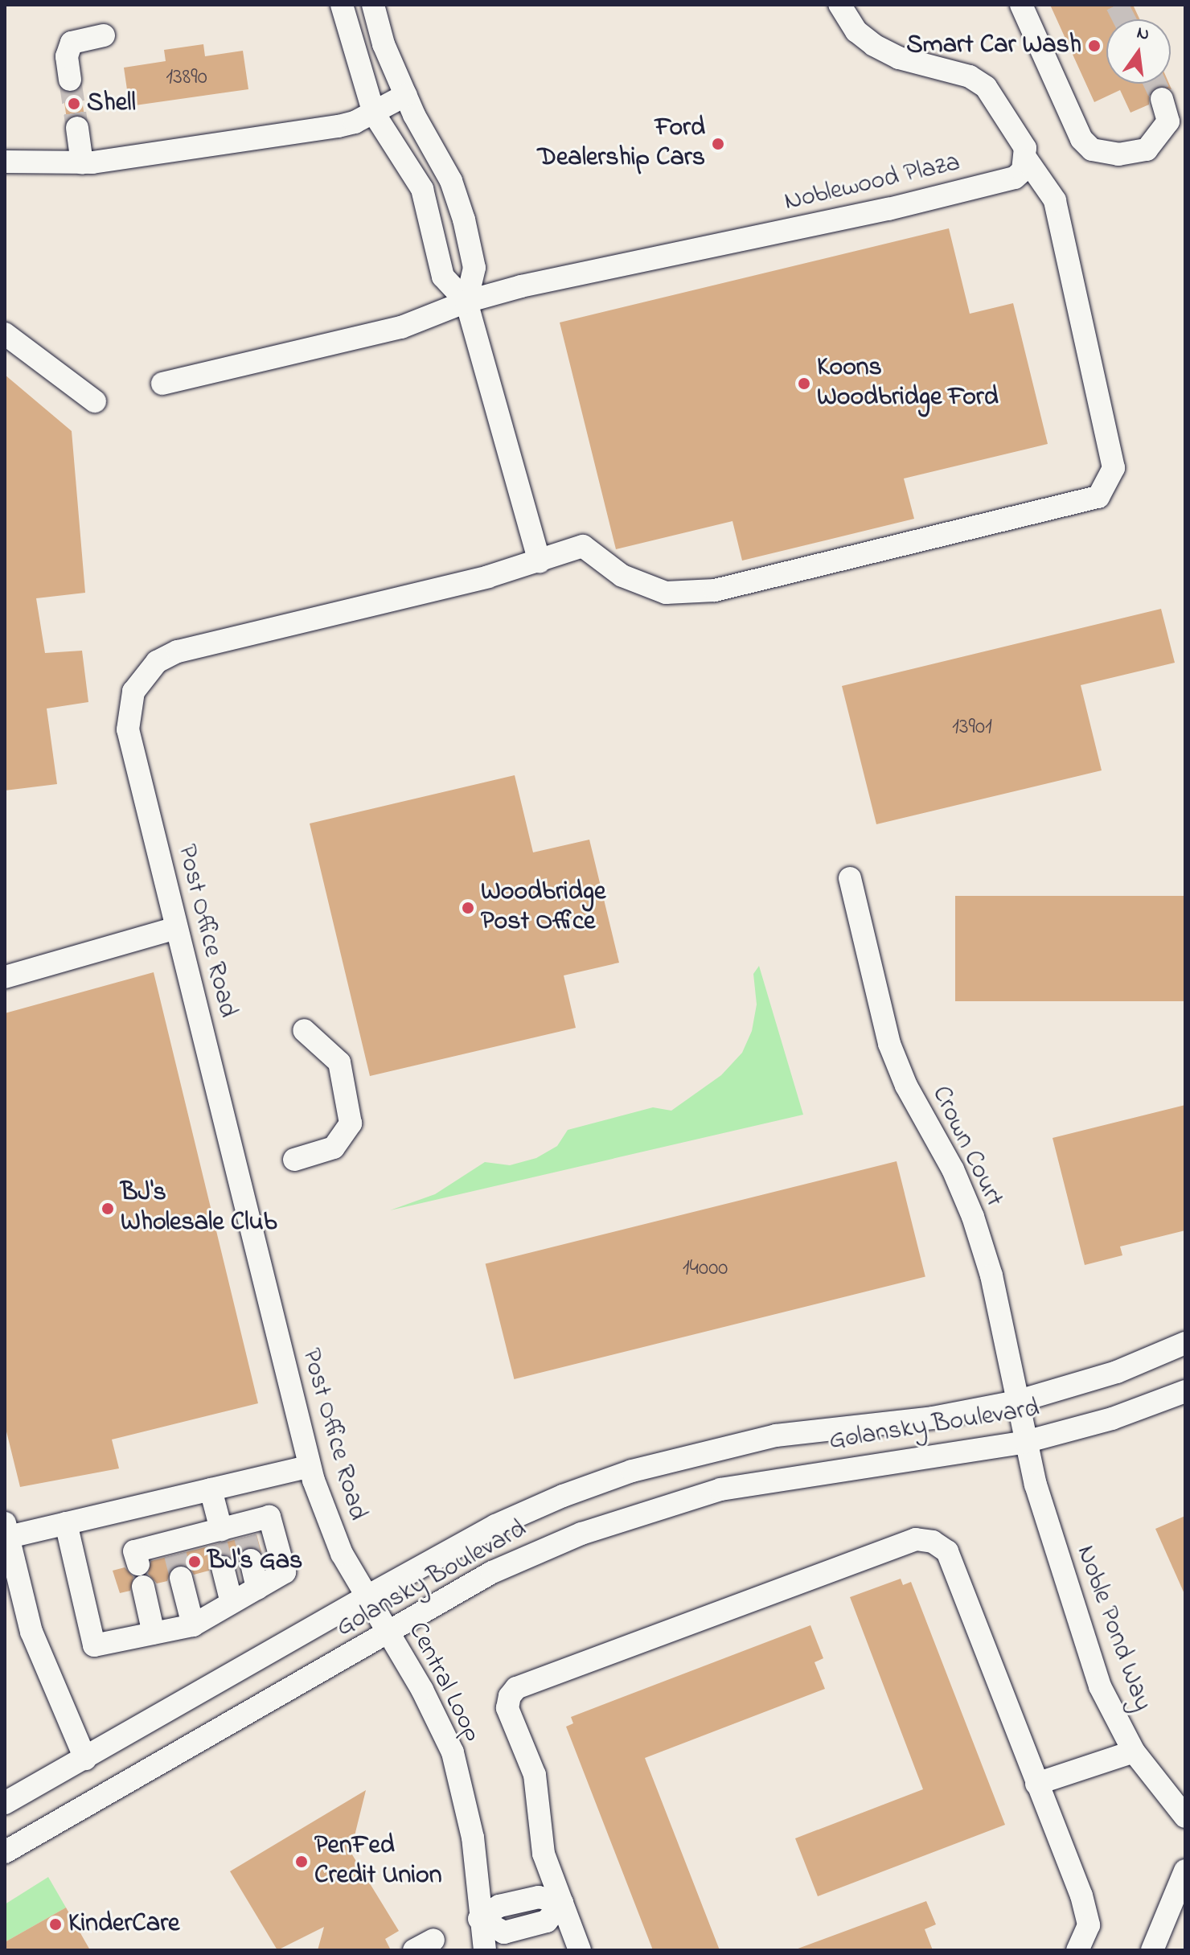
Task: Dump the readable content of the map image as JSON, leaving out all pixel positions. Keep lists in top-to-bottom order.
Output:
{
  "streets": {
    "street": [
      "Noblewood Plaza",
      "Post Office Road",
      "Crown Court",
      "Golansky Boulevard",
      "Noble Pond Way",
      "Central Loop"
    ]
  },
  "crossings": [
    ["Noblewood Plaza", "Post Office Road"],
    ["Post Office Road", "Golansky Boulevard"],
    ["Post Office Road", "Central Loop"],
    ["Crown Court", "Golansky Boulevard"],
    ["Crown Court", "Noble Pond Way"],
    ["Golansky Boulevard", "Noble Pond Way"],
    ["Golansky Boulevard", "Central Loop"]
  ],
  "places": [
    "Smart Car Wash",
    "Shell",
    "Ford Dealership Cars",
    "Koons Woodbridge Ford",
    "Woodbridge Post Office",
    "BJ's Wholesale Club",
    "BJ's Gas",
    "PenFed Credit Union",
    "KinderCare"
  ],
  "house_numbers": ["13890", "13901", "14000"],
  "north": "top"
}
